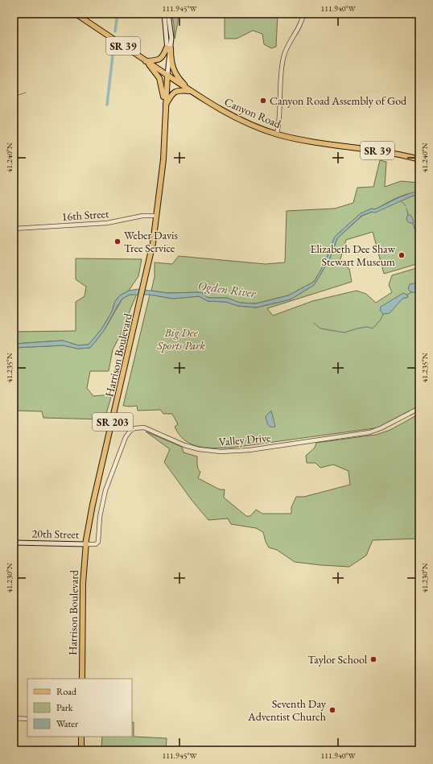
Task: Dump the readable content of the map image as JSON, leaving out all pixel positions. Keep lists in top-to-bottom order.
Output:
{
  "streets": {
    "main road": [
      "SR 39",
      "Canyon Road",
      "Harrison Boulevard",
      "SR 203",
      "20th Street"
    ],
    "street": ["16th Street", "Valley Drive"]
  },
  "crossings": [
    ["Canyon Road", "Harrison Boulevard"],
    ["16th Street", "Harrison Boulevard"],
    ["Harrison Boulevard", "20th Street"],
    ["Valley Drive", "20th Street"]
  ],
  "water": ["Ogden River"],
  "parks": ["Big Dee Sports Park"],
  "places": [
    "Canyon Road Assembly of God",
    "Weber Davis Tree Service",
    "Elizabeth Dee Shaw Stewart Museum",
    "Taylor School",
    "Seventh Day Adventist Church"
  ],
  "legend": ["Road", "Park", "Water"],
  "coordinates": [
    "111.945°W",
    "111.940°W",
    "41.240°N",
    "41.235°N",
    "41.230°N"
  ]
}
